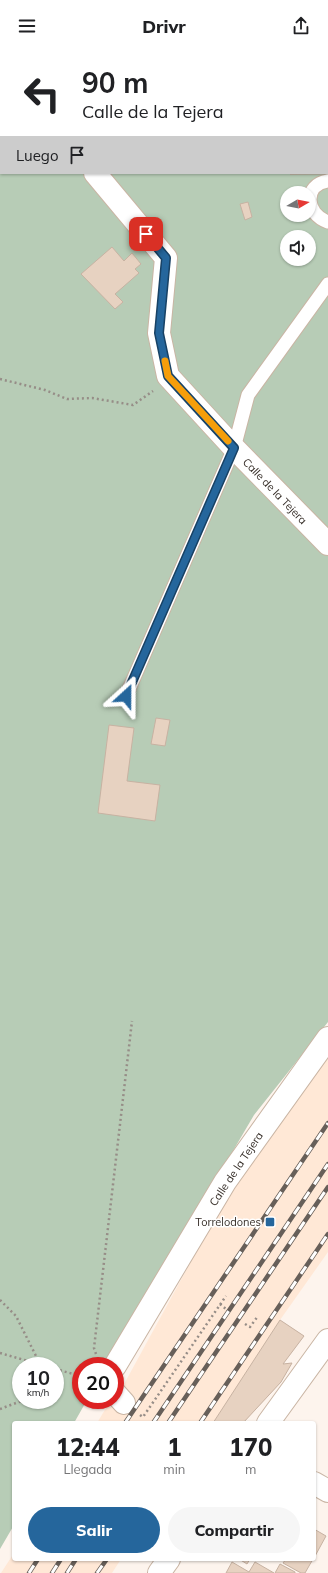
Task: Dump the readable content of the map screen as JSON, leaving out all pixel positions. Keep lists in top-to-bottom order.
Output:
{
  "streets": {
    "street": ["Calle de la Tejera"]
  },
  "places": {
    "transit": ["Torrelodones"]
  },
  "north": "right",
  "page": {
    "header": "Drivr",
    "turn": ["90 m", "Calle de la Tejera"],
    "then": "Luego",
    "speed": "10 km/h",
    "limit": "20",
    "eta": [
      "12:44",
      "Llegada",
      "1",
      "min",
      "170",
      "m"
    ],
    "buttons": ["Salir", "Compartir"]
  }
}
